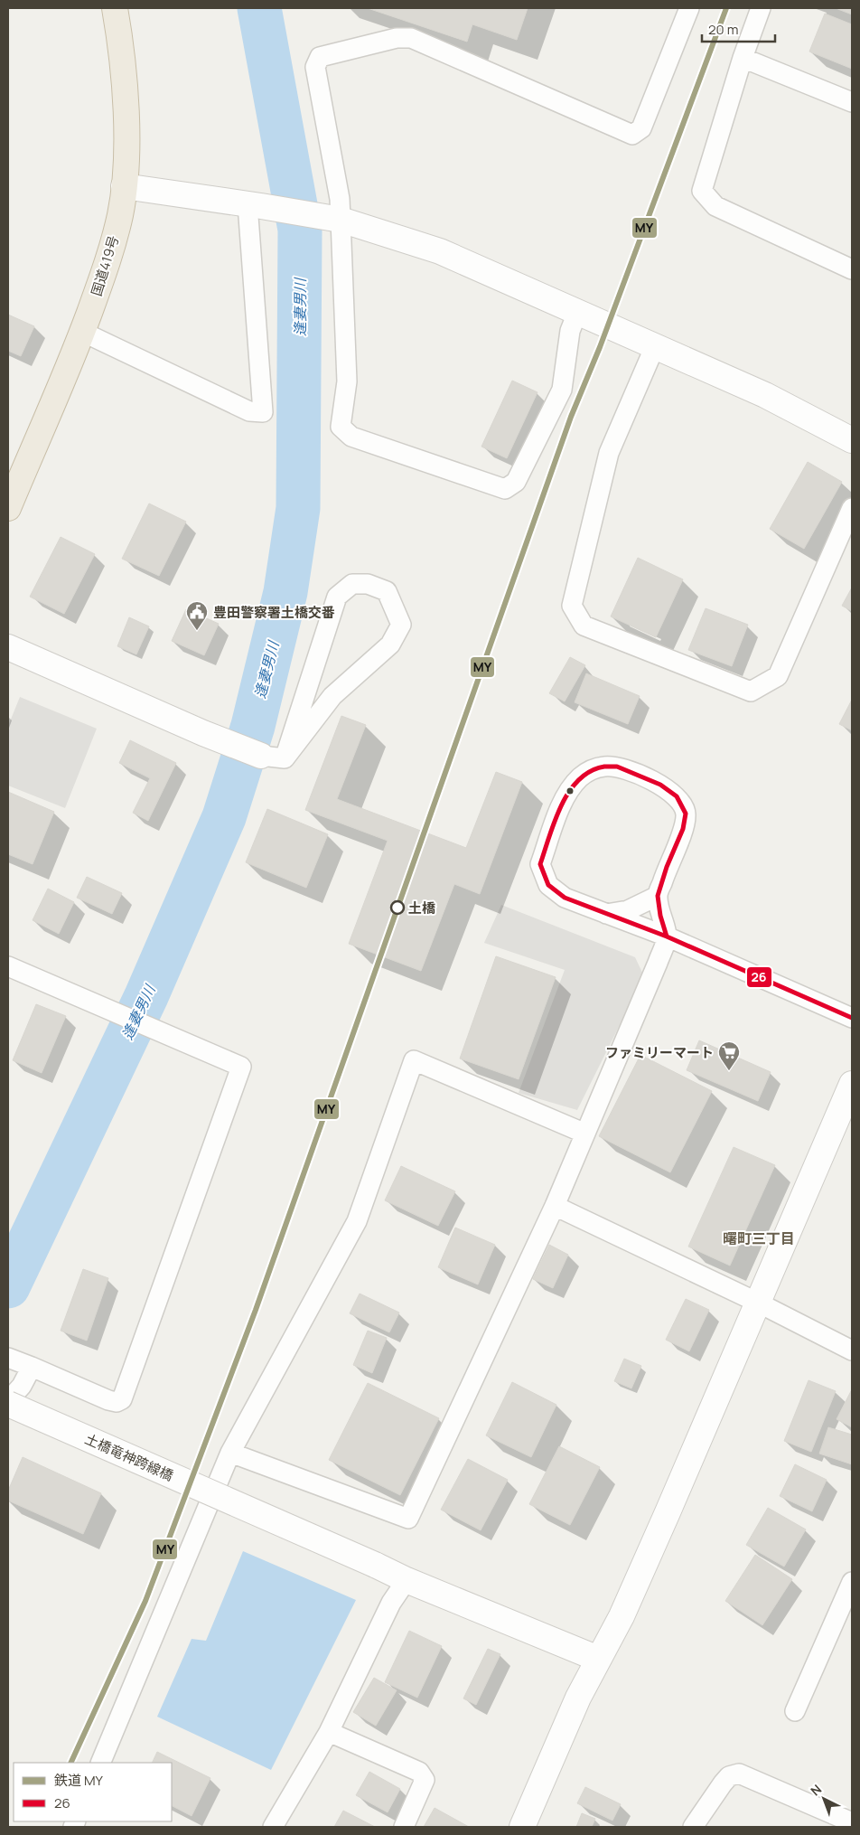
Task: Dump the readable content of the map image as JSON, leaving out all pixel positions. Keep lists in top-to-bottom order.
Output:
{
  "streets": {
    "highway": ["国道419号"],
    "street": ["土橋竜神跨線橋"]
  },
  "districts": ["曙町三丁目"],
  "water": ["逢妻男川"],
  "places": {
    "public building": ["豊田警察署土橋交番"],
    "other": ["土橋"],
    "supermarket": ["ファミリーマート"]
  },
  "lines": ["rail line MY", "transit line 26"],
  "legend": ["鉄道 MY", "26"],
  "scale_bar": "20 m",
  "north": "top left"
}
